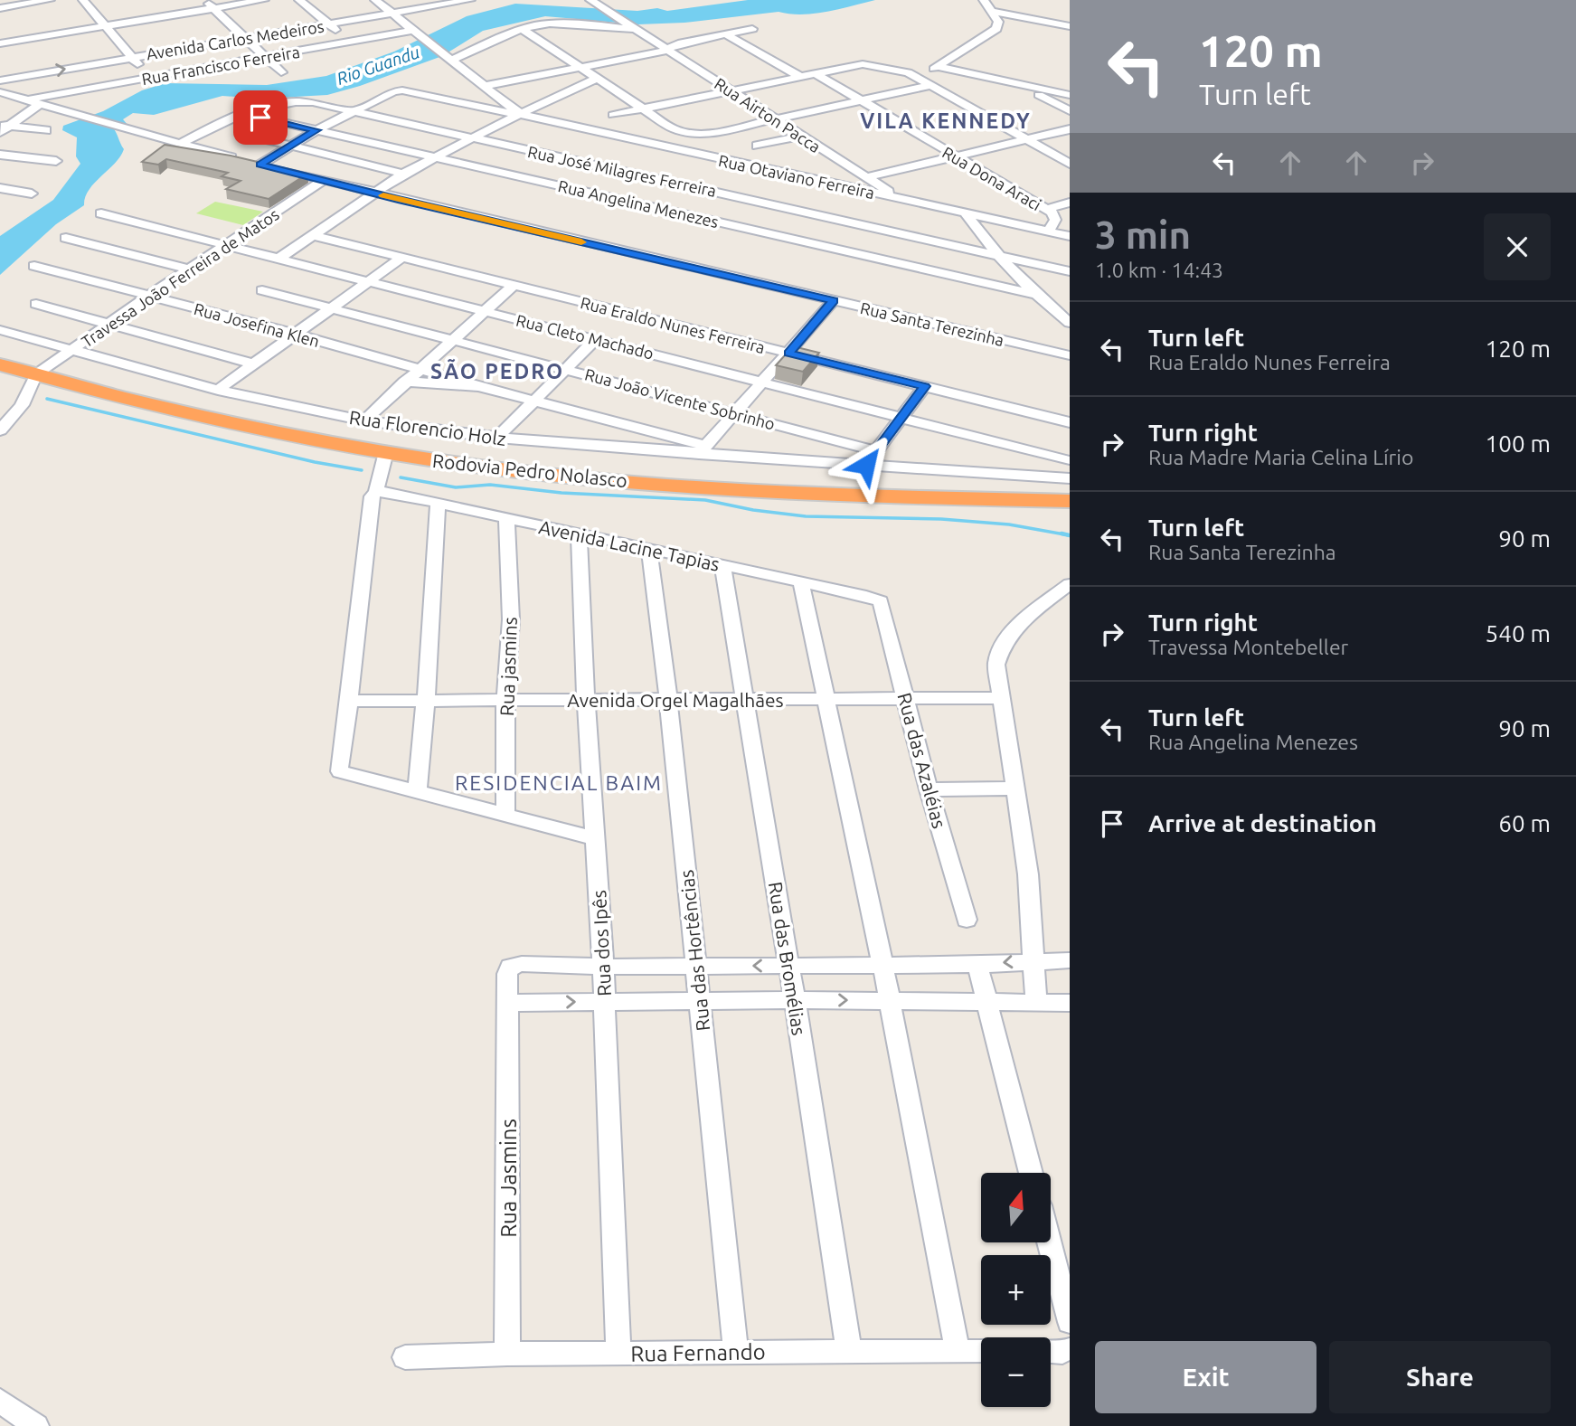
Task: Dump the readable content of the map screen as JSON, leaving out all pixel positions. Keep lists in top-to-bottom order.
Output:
{
  "streets": {
    "highway": ["Rodovia Pedro Nolasco"],
    "street": [
      "Avenida Carlos Medeiros",
      "Rua Francisco Ferreira",
      "Rua Airton Pacca",
      "Rua José Milagres Ferreira",
      "Rua Otaviano Ferreira",
      "Rua Dona Araci",
      "Rua Angelina Menezes",
      "Travessa João Ferreira de Matos",
      "Rua Santa Terezinha",
      "Rua Josefina Klen",
      "Rua Eraldo Nunes Ferreira",
      "Rua Cleto Machado",
      "Rua João Vicente Sobrinho",
      "Rua Florencio Holz",
      "Avenida Lacine Tapias",
      "Rua jasmins",
      "Avenida Orgel Magalhães",
      "Rua das Azaléias",
      "Rua dos Ipês",
      "Rua das Hortências",
      "Rua das Bromélias",
      "Rua Jasmins",
      "Rua Fernando"
    ]
  },
  "crossings": [
    ["Avenida Carlos Medeiros", "Rua Otaviano Ferreira"],
    ["Rua Francisco Ferreira", "Rua Otaviano Ferreira"],
    ["Rua Francisco Ferreira", "Rua Santa Terezinha"],
    ["Rua Airton Pacca", "Rua Otaviano Ferreira"],
    ["Rua José Milagres Ferreira", "Rua Otaviano Ferreira"],
    ["Rua José Milagres Ferreira", "Rua Angelina Menezes"],
    ["Rua José Milagres Ferreira", "Rua Santa Terezinha"],
    ["Rua Otaviano Ferreira", "Rua Dona Araci"],
    ["Travessa João Ferreira de Matos", "Rua Santa Terezinha"],
    ["Travessa João Ferreira de Matos", "Rua Josefina Klen"],
    ["Travessa João Ferreira de Matos", "Rua Cleto Machado"],
    ["Travessa João Ferreira de Matos", "Rua Florencio Holz"],
    ["Travessa João Ferreira de Matos", "Rodovia Pedro Nolasco"],
    ["Avenida Lacine Tapias", "Rua jasmins"],
    ["Avenida Lacine Tapias", "Rua das Azaléias"],
    ["Avenida Lacine Tapias", "Rua dos Ipês"],
    ["Avenida Lacine Tapias", "Rua das Hortências"],
    ["Avenida Lacine Tapias", "Rua das Bromélias"],
    ["Rua jasmins", "Avenida Orgel Magalhães"],
    ["Avenida Orgel Magalhães", "Rua das Azaléias"],
    ["Avenida Orgel Magalhães", "Rua dos Ipês"],
    ["Avenida Orgel Magalhães", "Rua das Hortências"],
    ["Avenida Orgel Magalhães", "Rua das Bromélias"],
    ["Rua dos Ipês", "Rua Jasmins"],
    ["Rua dos Ipês", "Rua Fernando"],
    ["Rua das Hortências", "Rua Fernando"],
    ["Rua das Bromélias", "Rua Fernando"],
    ["Rua Jasmins", "Rua Fernando"]
  ],
  "districts": ["VILA KENNEDY", "SÃO PEDRO", "RESIDENCIAL BAIM"],
  "water": ["Rio Guandu"],
  "north": "top",
  "page": {
    "turn": ["120 m", "Turn left"],
    "heading": ["3 min", "1.0 km · 14:43"],
    "list": [
      {
        "name": "Turn left",
        "note": "Rua Eraldo Nunes Ferreira",
        "value": "120 m"
      },
      {
        "name": "Turn right",
        "note": "Rua Madre Maria Celina Lírio",
        "value": "100 m"
      },
      {
        "name": "Turn left",
        "note": "Rua Santa Terezinha",
        "value": "90 m"
      },
      {
        "name": "Turn right",
        "note": "Travessa Montebeller",
        "value": "540 m"
      },
      {
        "name": "Turn left",
        "note": "Rua Angelina Menezes",
        "value": "90 m"
      },
      {
        "name": "Arrive at destination",
        "value": "60 m"
      }
    ],
    "map_buttons": ["+", "−"],
    "buttons": ["Exit", "Share"]
  }
}
